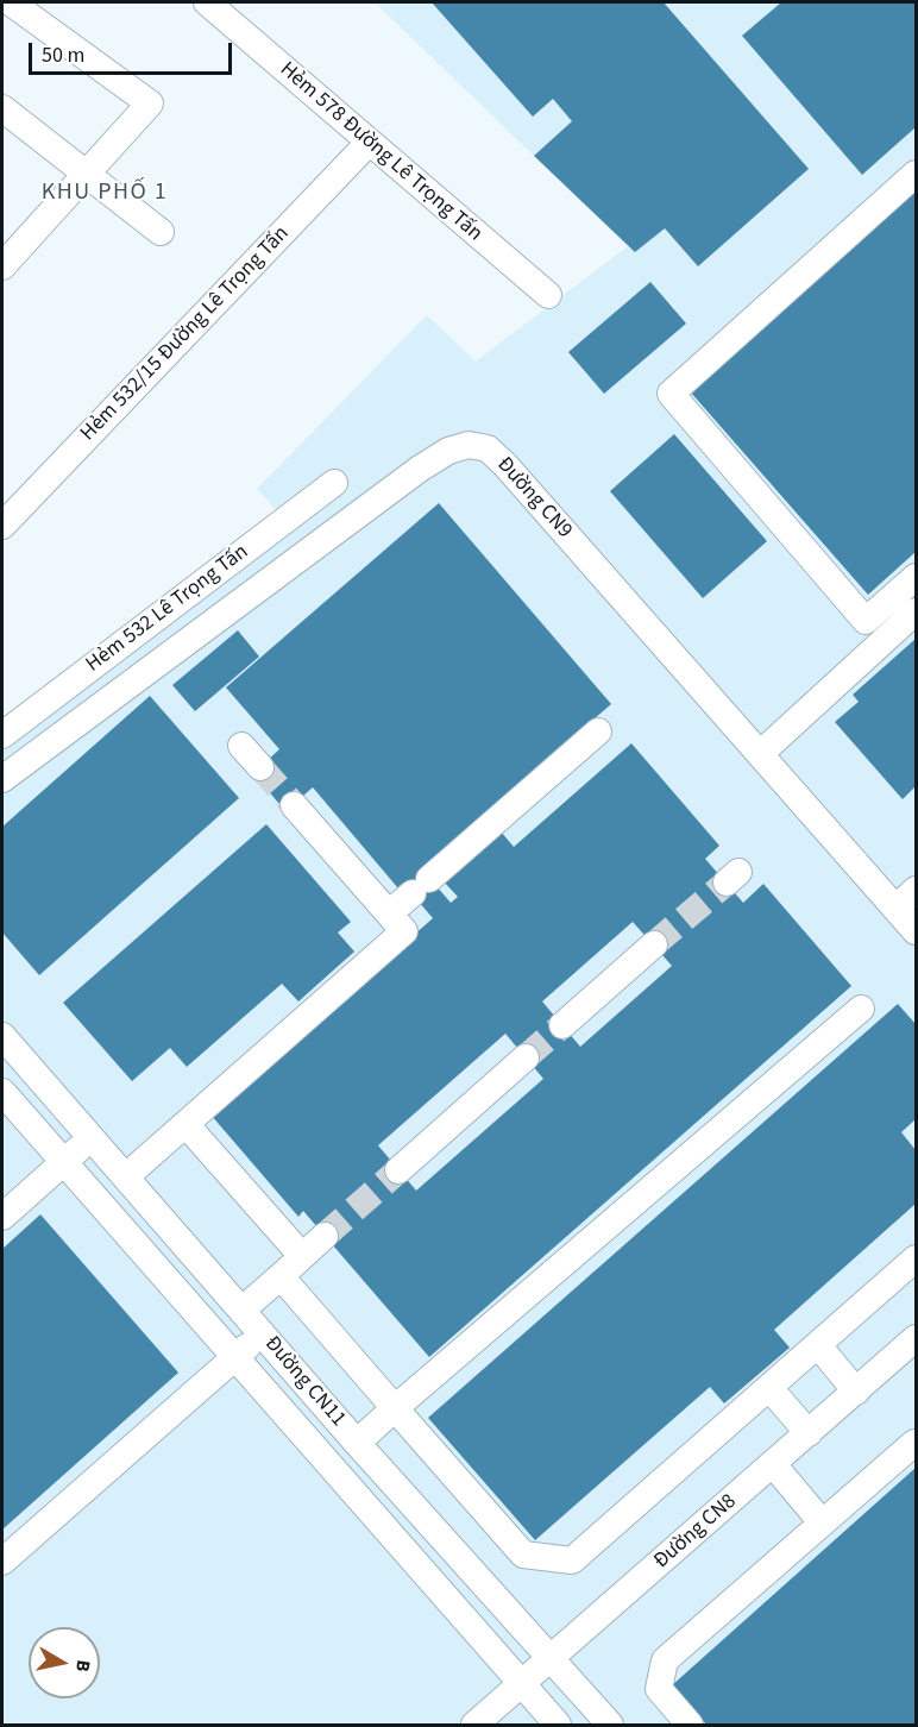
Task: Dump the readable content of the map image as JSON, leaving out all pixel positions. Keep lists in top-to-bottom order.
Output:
{
  "streets": {
    "street": [
      "Hẻm 578 Đường Lê Trọng Tấn",
      "Hẻm 532/15 Đường Lê Trọng Tấn",
      "Đường CN9",
      "Hẻm 532 Lê Trọng Tấn",
      "Đường CN11",
      "Đường CN8"
    ]
  },
  "crossings": [
    ["Hẻm 578 Đường Lê Trọng Tấn", "Hẻm 532/15 Đường Lê Trọng Tấn"],
    ["Đường CN11", "Đường CN8"]
  ],
  "districts": ["KHU PHỐ 1"],
  "scale_bar": "50 m",
  "north": "right"
}
